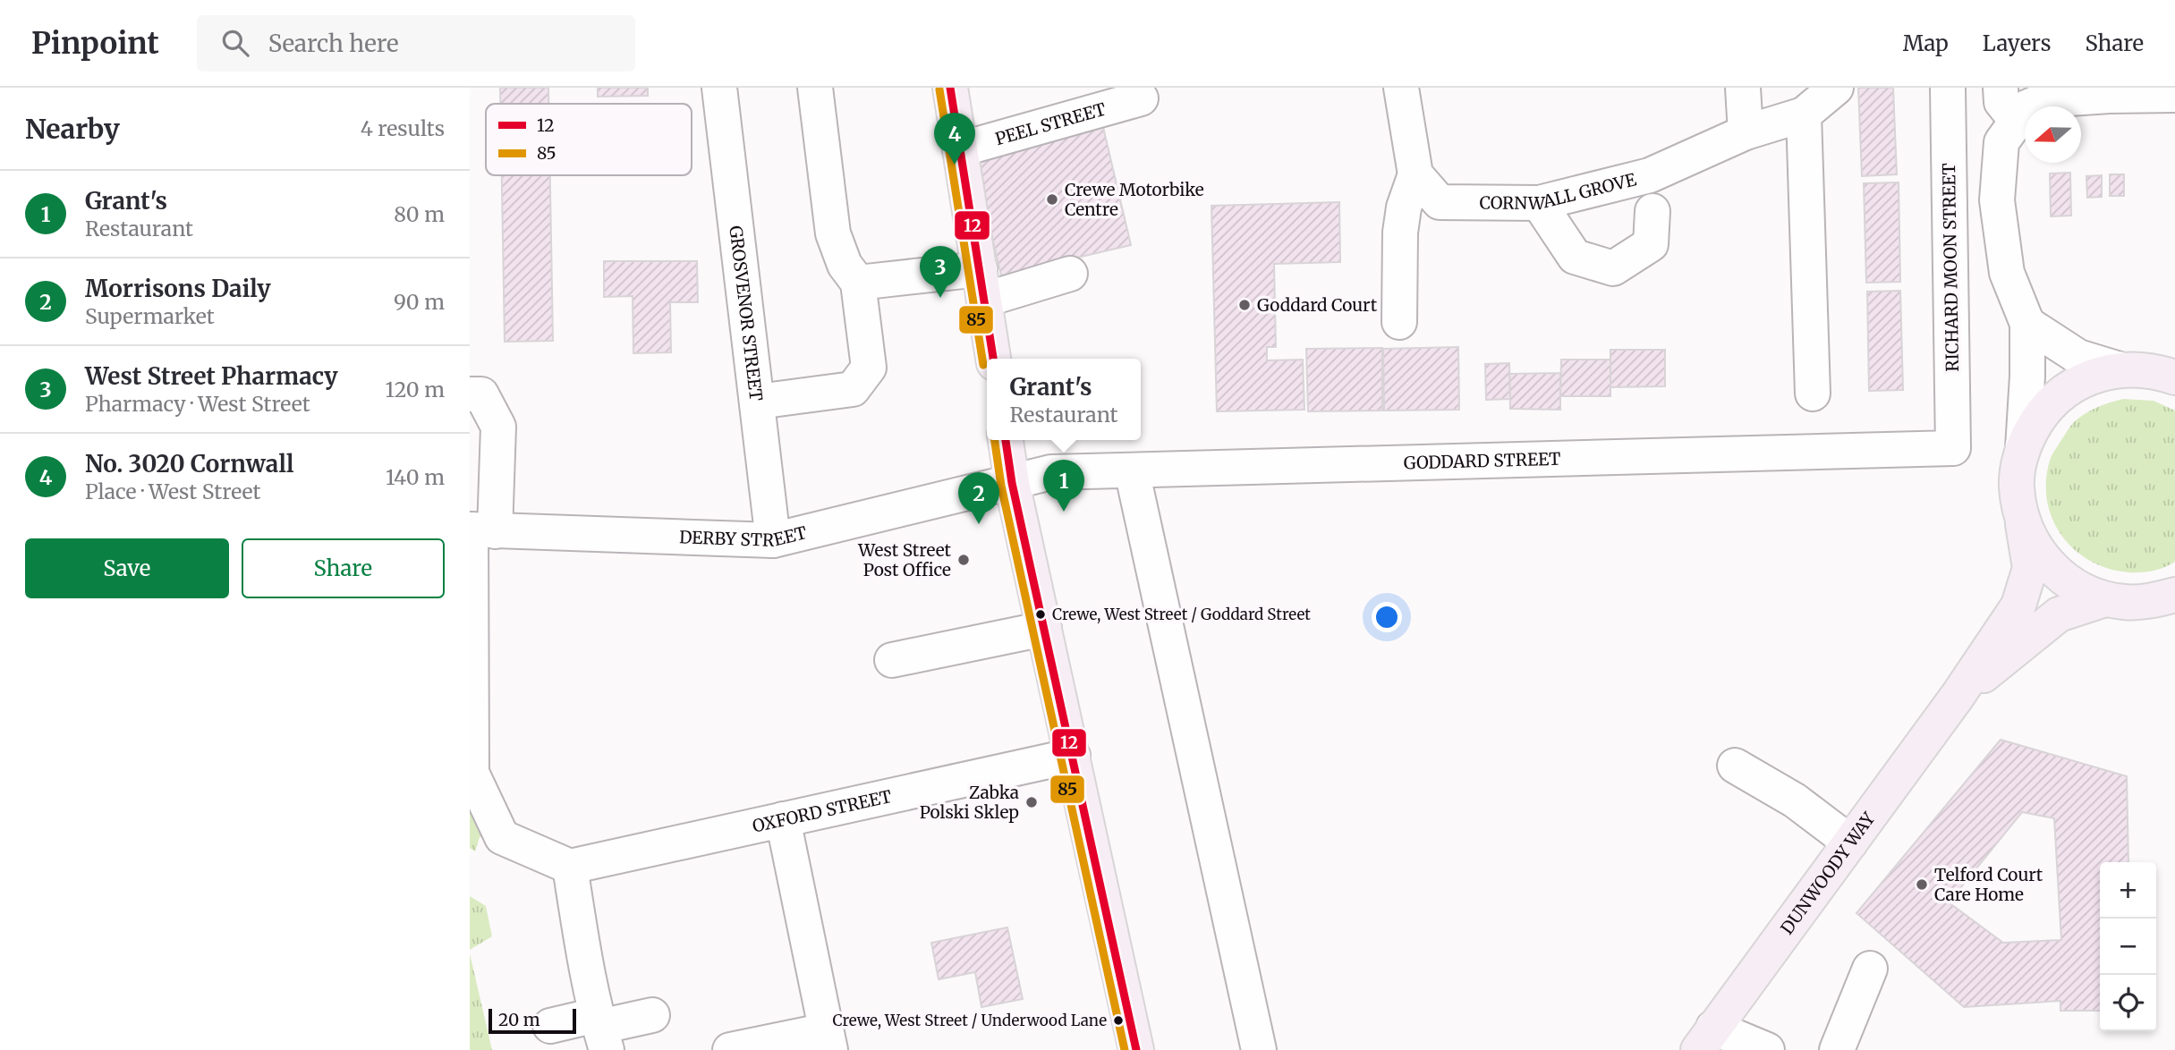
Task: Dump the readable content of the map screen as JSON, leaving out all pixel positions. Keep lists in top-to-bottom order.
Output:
{
  "streets": {
    "main road": ["DUNWOODY WAY"],
    "street": [
      "PEEL STREET",
      "CORNWALL GROVE",
      "RICHARD MOON STREET",
      "GROSVENOR STREET",
      "GODDARD STREET",
      "DERBY STREET",
      "OXFORD STREET"
    ]
  },
  "crossings": [
    ["RICHARD MOON STREET", "GODDARD STREET"],
    ["GROSVENOR STREET", "DERBY STREET"],
    ["GODDARD STREET", "DERBY STREET"]
  ],
  "places": [
    "Crewe Motorbike Centre",
    "Goddard Court",
    "West Street Post Office",
    "Crewe, West Street / Goddard Street",
    "Zabka Polski Sklep",
    "Telford Court Care Home",
    "Crewe, West Street / Underwood Lane"
  ],
  "lines": ["transit line 12", "transit line 85"],
  "legend": ["12", "85"],
  "scale_bar": "20 m",
  "north": "left",
  "page": {
    "header": "Pinpoint",
    "search": "Search here",
    "nav": ["Map", "Layers", "Share"],
    "heading": ["Nearby", "4 results"],
    "pins": [
      "4",
      "3",
      "1",
      "2"
    ],
    "list": [
      {
        "mark": "1",
        "name": "Grant's",
        "note": "Restaurant",
        "value": "80 m"
      },
      {
        "mark": "2",
        "name": "Morrisons Daily",
        "note": "Supermarket",
        "value": "90 m"
      },
      {
        "mark": "3",
        "name": "West Street Pharmacy",
        "note": "Pharmacy · West Street",
        "value": "120 m"
      },
      {
        "mark": "4",
        "name": "No. 3020 Cornwall",
        "note": "Place · West Street",
        "value": "140 m"
      }
    ],
    "popup": ["Grant's", "Restaurant"],
    "buttons": ["Save", "Share"],
    "map_buttons": ["+", "−"],
    "scale": "20 m"
  }
}
